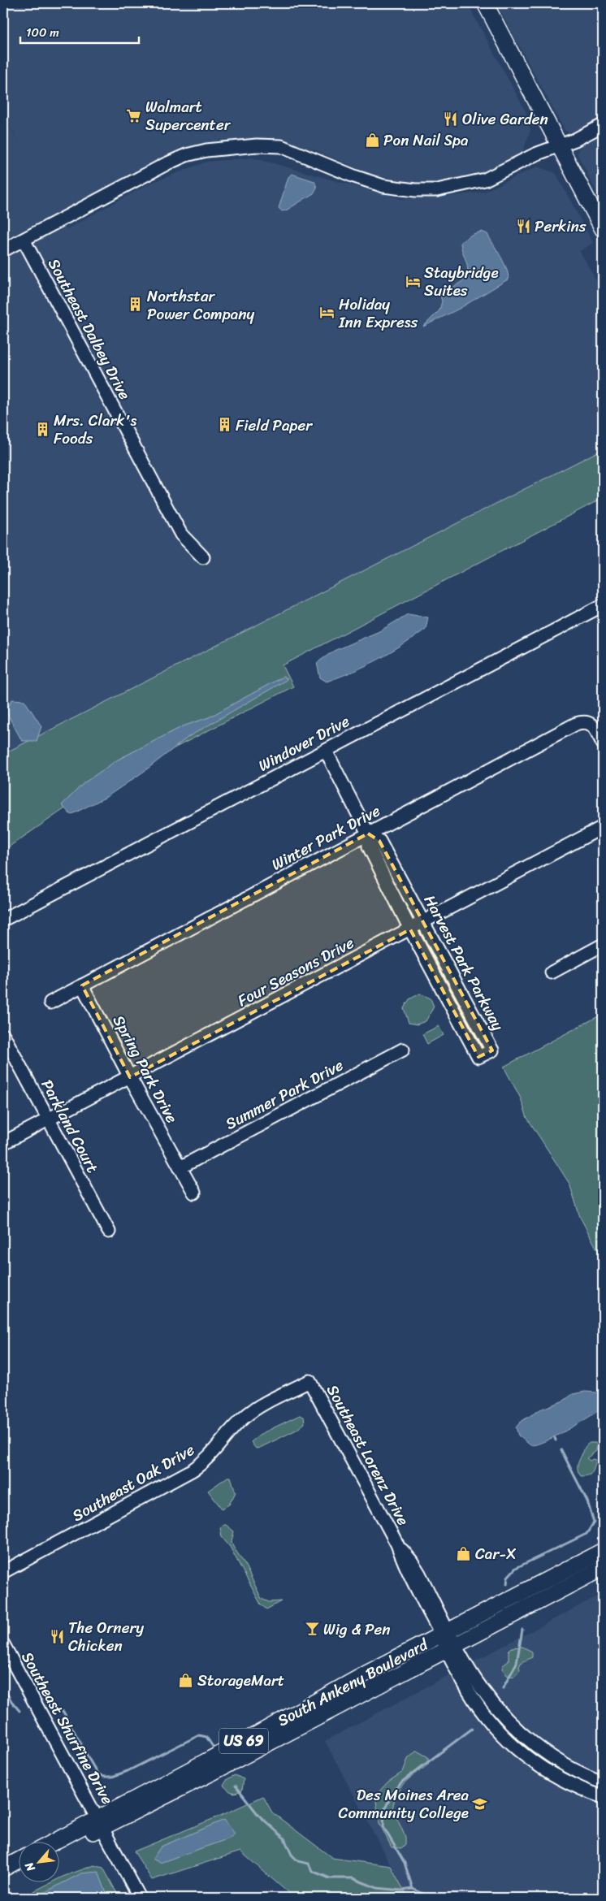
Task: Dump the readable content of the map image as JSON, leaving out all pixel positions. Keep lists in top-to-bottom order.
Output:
{
  "streets": {
    "main road": ["South Ankeny Boulevard", "US 69"],
    "street": [
      "Southeast Dalbey Drive",
      "Windover Drive",
      "Winter Park Drive",
      "Harvest Park Parkway",
      "Four Seasons Drive",
      "Spring Park Drive",
      "Summer Park Drive",
      "Parkland Court",
      "Southeast Lorenz Drive",
      "Southeast Oak Drive",
      "Southeast Shurfine Drive"
    ]
  },
  "crossings": [
    ["Windover Drive", "Harvest Park Parkway"],
    ["Winter Park Drive", "Harvest Park Parkway"],
    ["Winter Park Drive", "Spring Park Drive"],
    ["Harvest Park Parkway", "Four Seasons Drive"],
    ["Four Seasons Drive", "Spring Park Drive"],
    ["Four Seasons Drive", "Parkland Court"],
    ["Spring Park Drive", "Summer Park Drive"],
    ["Southeast Lorenz Drive", "Southeast Oak Drive"],
    ["Southeast Lorenz Drive", "South Ankeny Boulevard"],
    ["South Ankeny Boulevard", "Southeast Shurfine Drive"]
  ],
  "places": {
    "supermarket": ["Walmart Supercenter"],
    "restaurant": ["Olive Garden", "Perkins", "The Ornery Chicken"],
    "shop": ["Pon Nail Spa", "Car-X", "StorageMart"],
    "hotel": ["Staybridge Suites", "Holiday Inn Express"],
    "building": ["Northstar Power Company", "Field Paper", "Mrs. Clark's Foods"],
    "bar": ["Wig & Pen"],
    "school or university": ["Des Moines Area Community College"]
  },
  "scale_bar": "100 m",
  "north": "bottom left"
}
